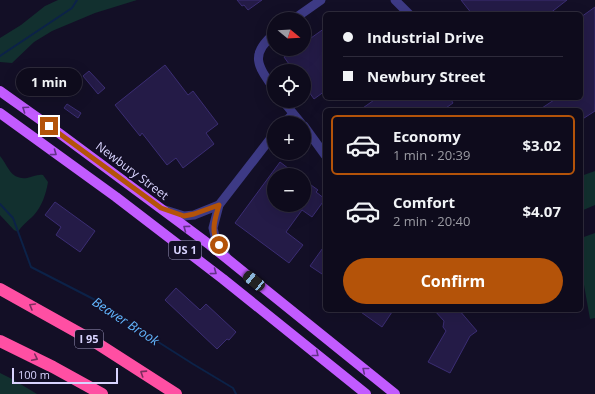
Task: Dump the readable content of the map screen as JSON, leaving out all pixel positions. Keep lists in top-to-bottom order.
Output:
{
  "streets": {
    "highway": ["I 95"],
    "main road": ["Newbury Street", "US 1"]
  },
  "water": ["Beaver Brook"],
  "scale_bar": "100 m",
  "north": "right",
  "page": {
    "map_buttons": ["+", "−"],
    "banner": ["Industrial Drive", "Newbury Street"],
    "bubble": "1 min",
    "list": [
      {
        "name": "Economy",
        "note": "1 min · 20:39",
        "value": "$3.02"
      },
      {
        "name": "Comfort",
        "note": "2 min · 20:40",
        "value": "$4.07"
      }
    ],
    "buttons": "Confirm",
    "scale": "100 m"
  }
}
